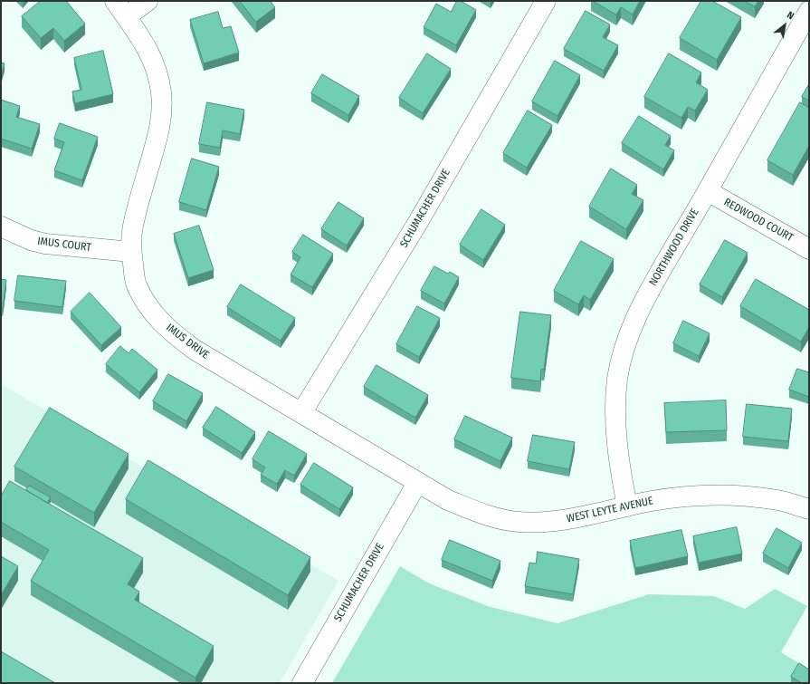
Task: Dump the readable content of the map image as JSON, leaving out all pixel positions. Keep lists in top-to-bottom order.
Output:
{
  "streets": {
    "street": [
      "SCHUMACHER DRIVE",
      "REDWOOD COURT",
      "IMUS COURT",
      "NORTHWOOD DRIVE",
      "IMUS DRIVE",
      "WEST LEYTE AVENUE"
    ]
  },
  "crossings": [
    ["SCHUMACHER DRIVE", "IMUS DRIVE"],
    ["SCHUMACHER DRIVE", "WEST LEYTE AVENUE"],
    ["REDWOOD COURT", "NORTHWOOD DRIVE"],
    ["IMUS COURT", "IMUS DRIVE"],
    ["NORTHWOOD DRIVE", "WEST LEYTE AVENUE"],
    ["IMUS DRIVE", "WEST LEYTE AVENUE"]
  ],
  "north": "top right"
}
